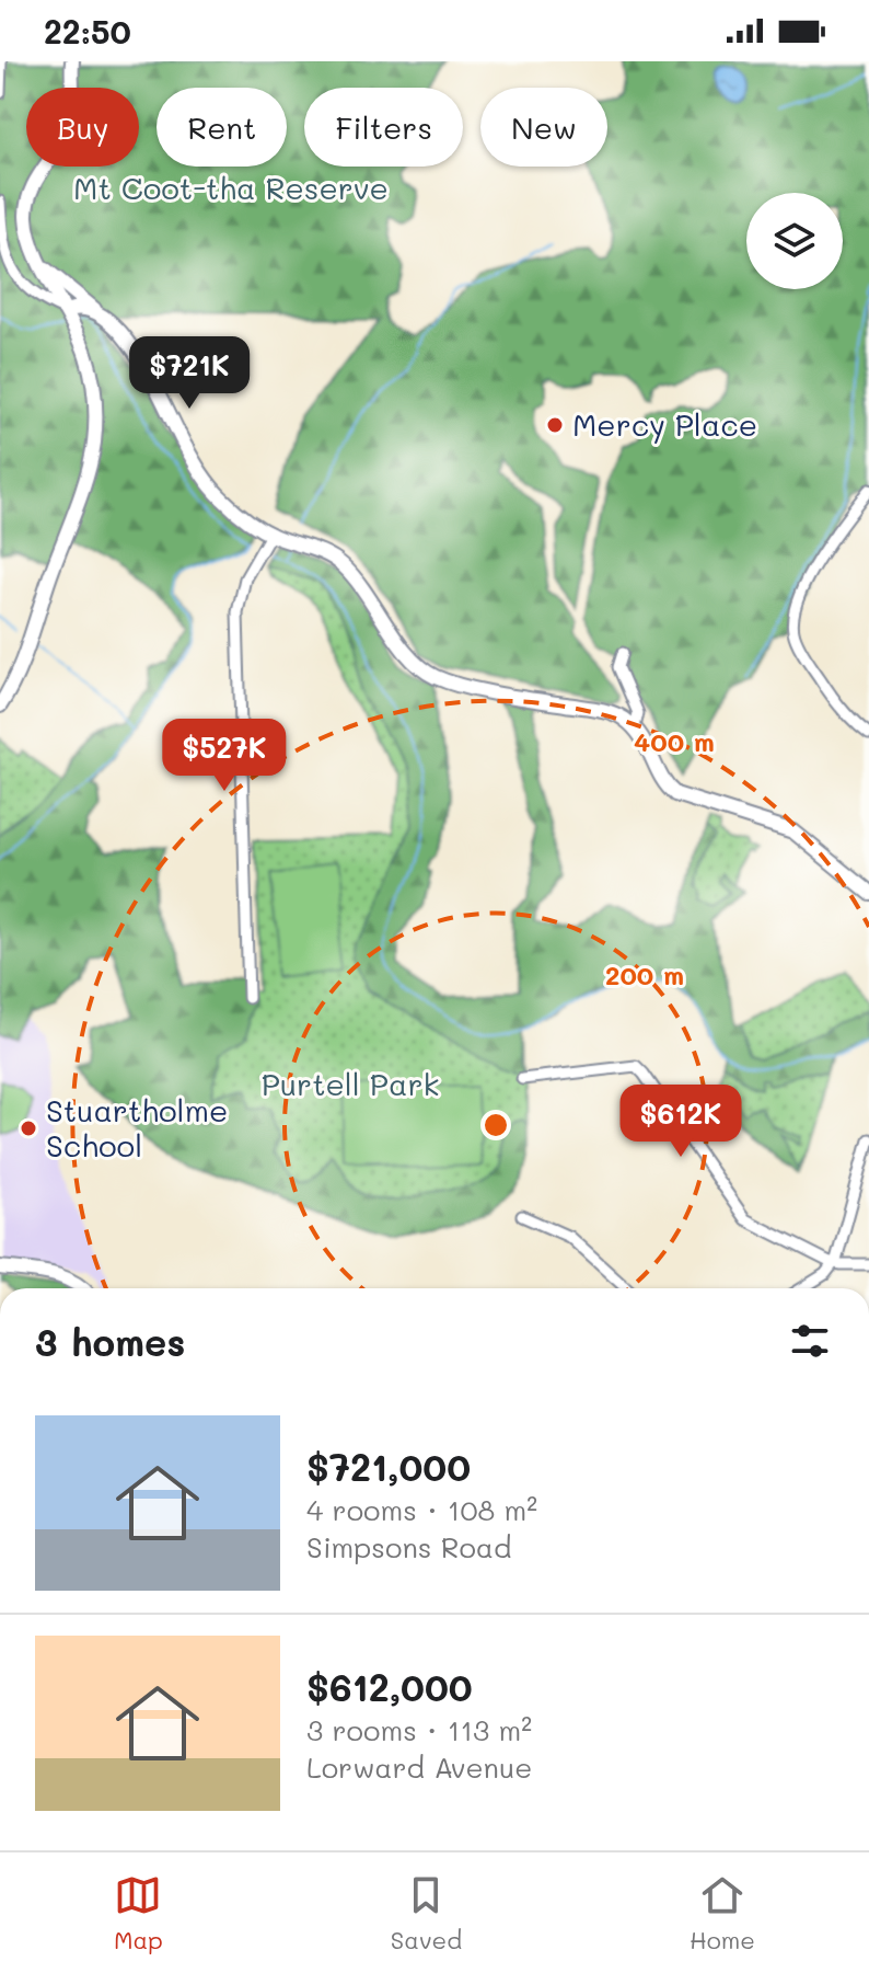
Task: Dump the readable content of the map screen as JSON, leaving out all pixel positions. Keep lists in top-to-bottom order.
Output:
{
  "parks": ["Mt Coot-tha Reserve", "Purtell Park"],
  "places": ["Mercy Place", "Stuartholme School"],
  "page": {
    "status": "22:50",
    "chip": [
      "Buy",
      "Rent",
      "Filters",
      "New"
    ],
    "price": ["$721K", "$527K", "$612K"],
    "heading": "3 homes",
    "list": [
      {
        "name": "$721,000",
        "note": "4 rooms · 108 m² · Simpsons Road"
      },
      {
        "name": "$612,000",
        "note": "3 rooms · 113 m² · Lorward Avenue"
      }
    ],
    "tabs": ["Map", "Saved", "Home"]
  },
  "rings": ["400 m", "200 m"]
}
